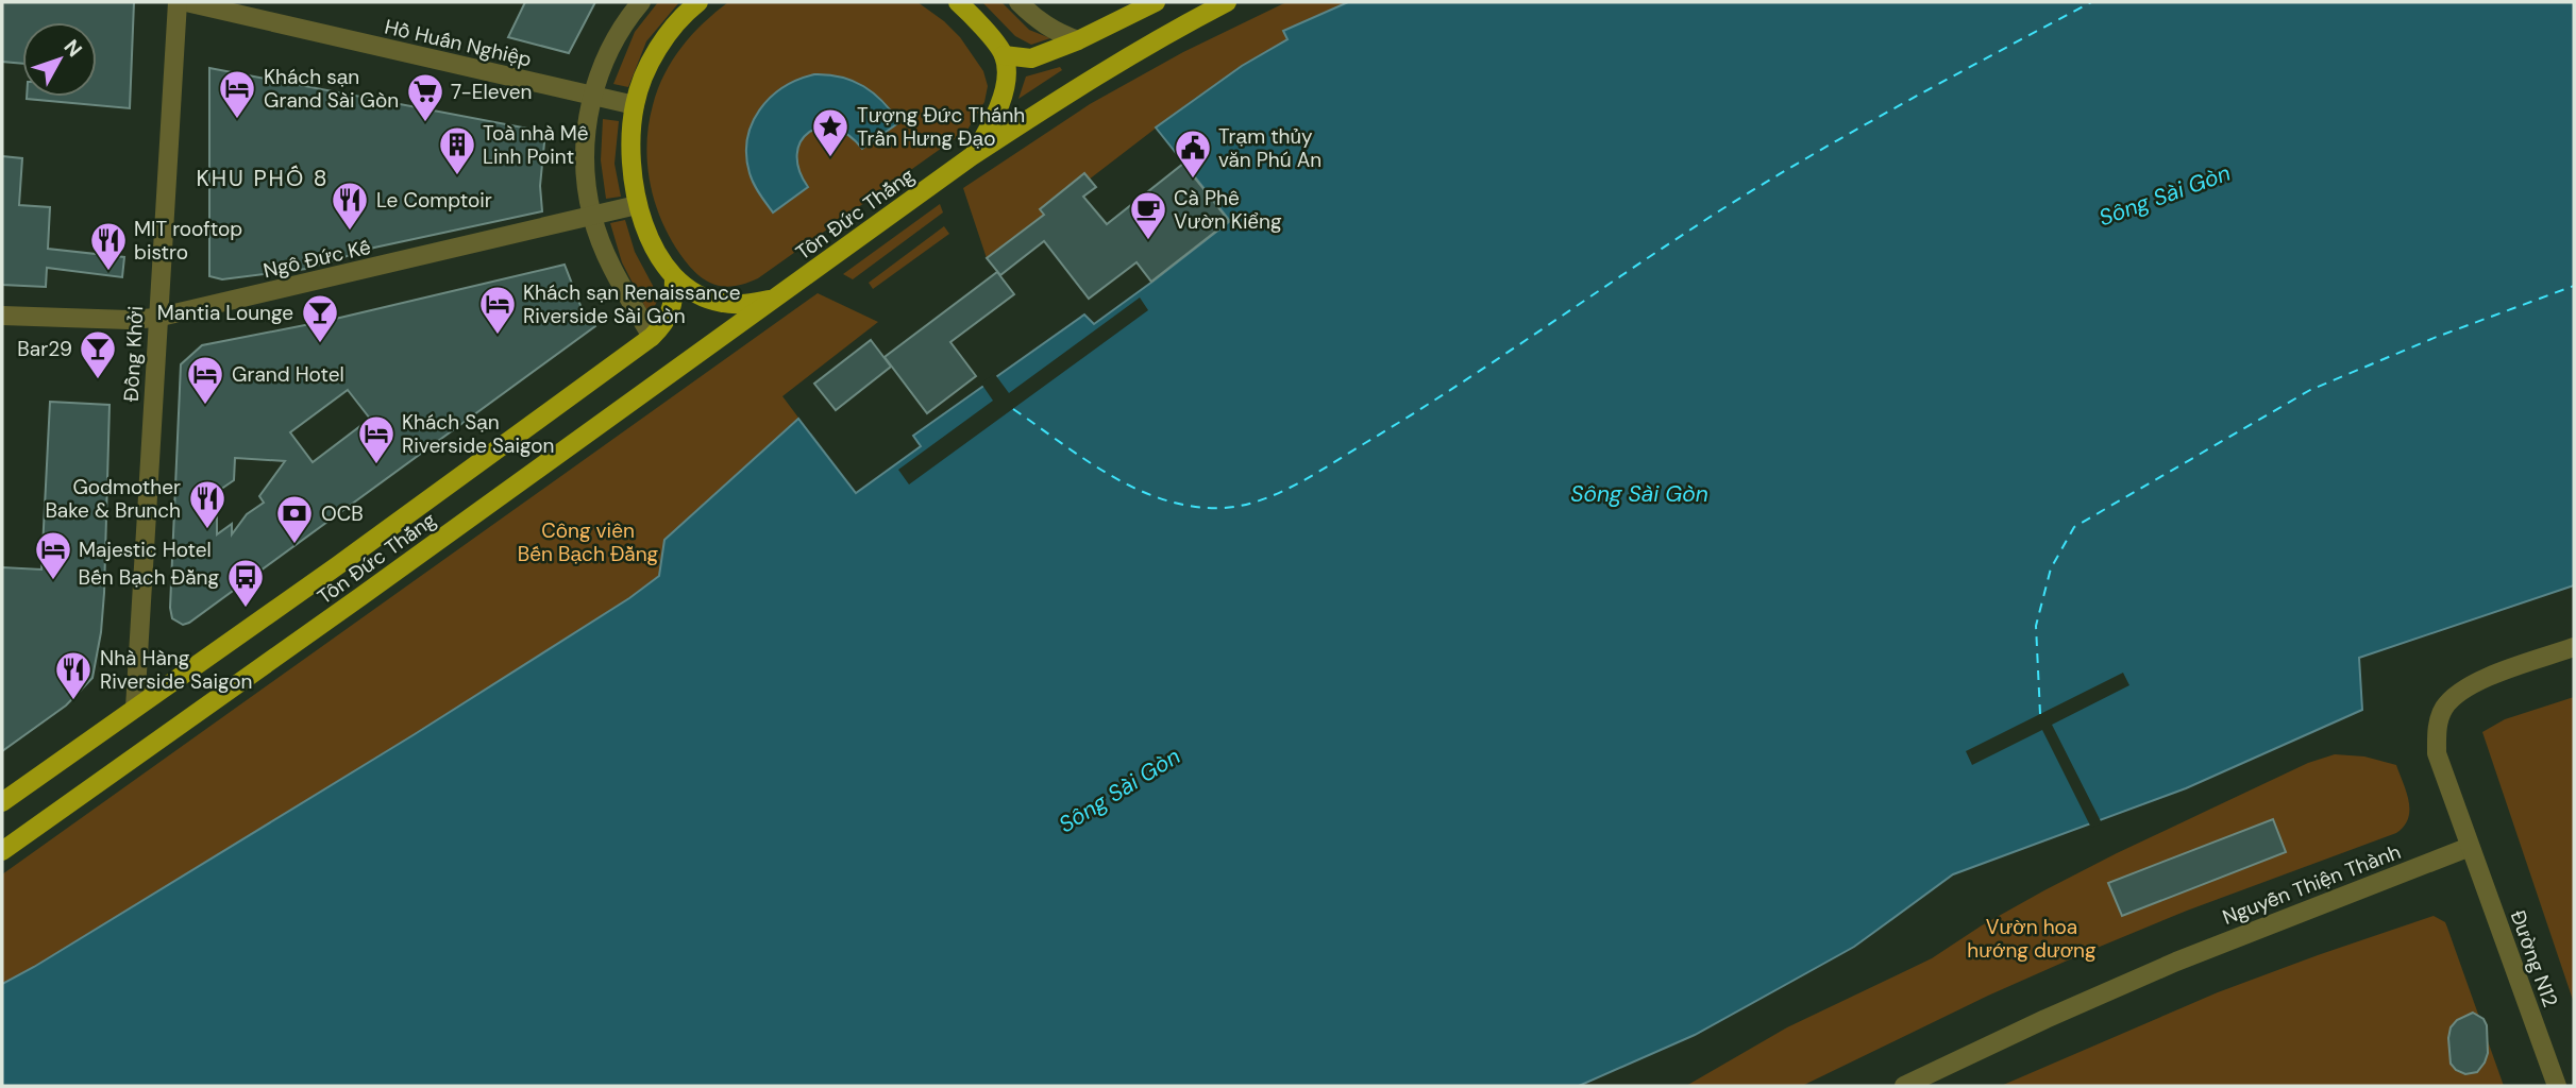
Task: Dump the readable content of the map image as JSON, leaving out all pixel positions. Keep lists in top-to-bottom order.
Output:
{
  "streets": {
    "main road": ["Tôn Đức Thắng", "Tôn Ðức Thắng"],
    "street": [
      "Hồ Huấn Nghiệp",
      "Ngô Ðức Kế",
      "Ðồng Khởi",
      "Nguyễn Thiện Thành",
      "Đường N12"
    ]
  },
  "crossings": [
    ["Tôn Đức Thắng", "Tôn Ðức Thắng"],
    ["Ngô Ðức Kế", "Ðồng Khởi"],
    ["Ðồng Khởi", "Tôn Ðức Thắng"],
    ["Nguyễn Thiện Thành", "Đường N12"]
  ],
  "districts": ["KHU PHỐ 8"],
  "water": ["Sông Sài Gòn"],
  "parks": ["Công viên Bến Bạch Đằng", "Vườn hoa hướng dương"],
  "places": {
    "hotel": [
      "Khách sạn Grand Sài Gòn",
      "Khách sạn Renaissance Riverside Sài Gòn",
      "Grand Hotel",
      "Khách Sạn Riverside Saigon",
      "Majestic Hotel"
    ],
    "supermarket": ["7-Eleven"],
    "place": ["Tượng Đức Thánh Trần Hưng Đạo"],
    "building": ["Toà nhà Mê Linh Point"],
    "public building": ["Trạm thủy văn Phú An"],
    "restaurant": [
      "Le Comptoir",
      "MIT rooftop bistro",
      "Godmother Bake & Brunch",
      "Nhà Hàng Riverside Saigon"
    ],
    "cafe": ["Cà Phê Vườn Kiểng"],
    "bar": ["Mantia Lounge", "Bar29"],
    "bank": ["OCB"],
    "bus stop": ["Bến Bạch Đằng"]
  },
  "north": "top right"
}
